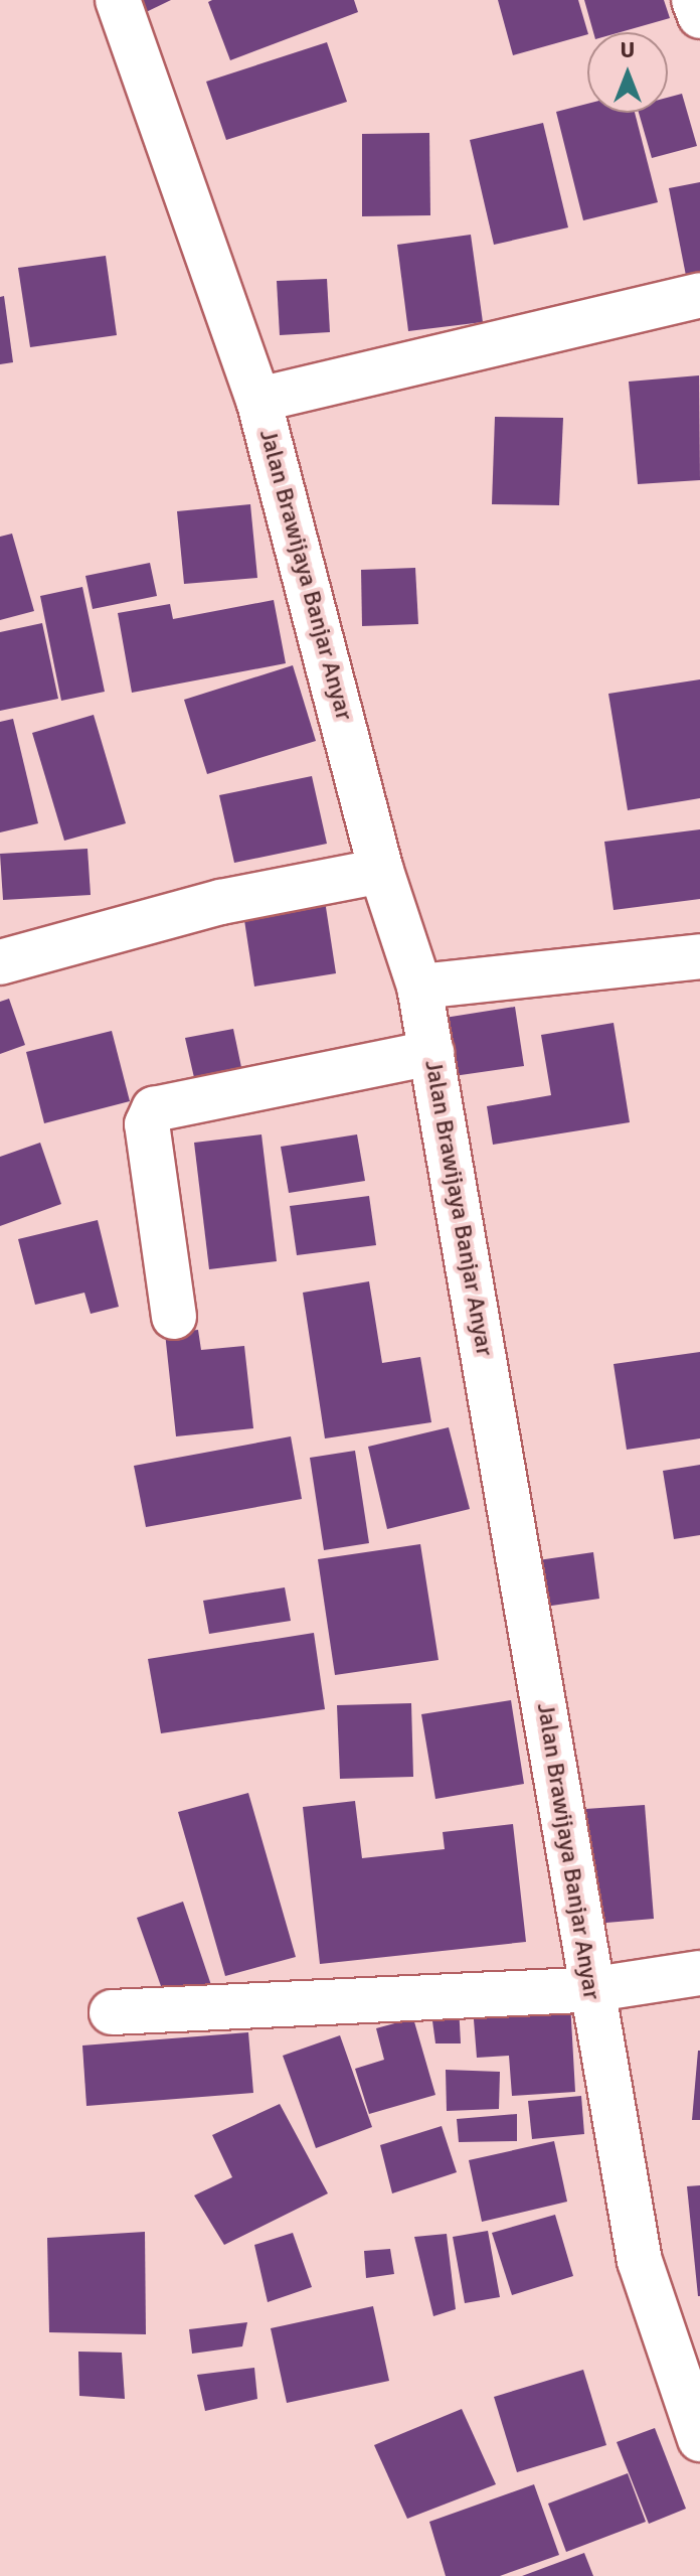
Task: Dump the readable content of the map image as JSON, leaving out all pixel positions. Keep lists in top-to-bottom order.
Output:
{
  "streets": {
    "street": ["Jalan Brawijaya Banjar Anyar"]
  },
  "north": "top"
}
